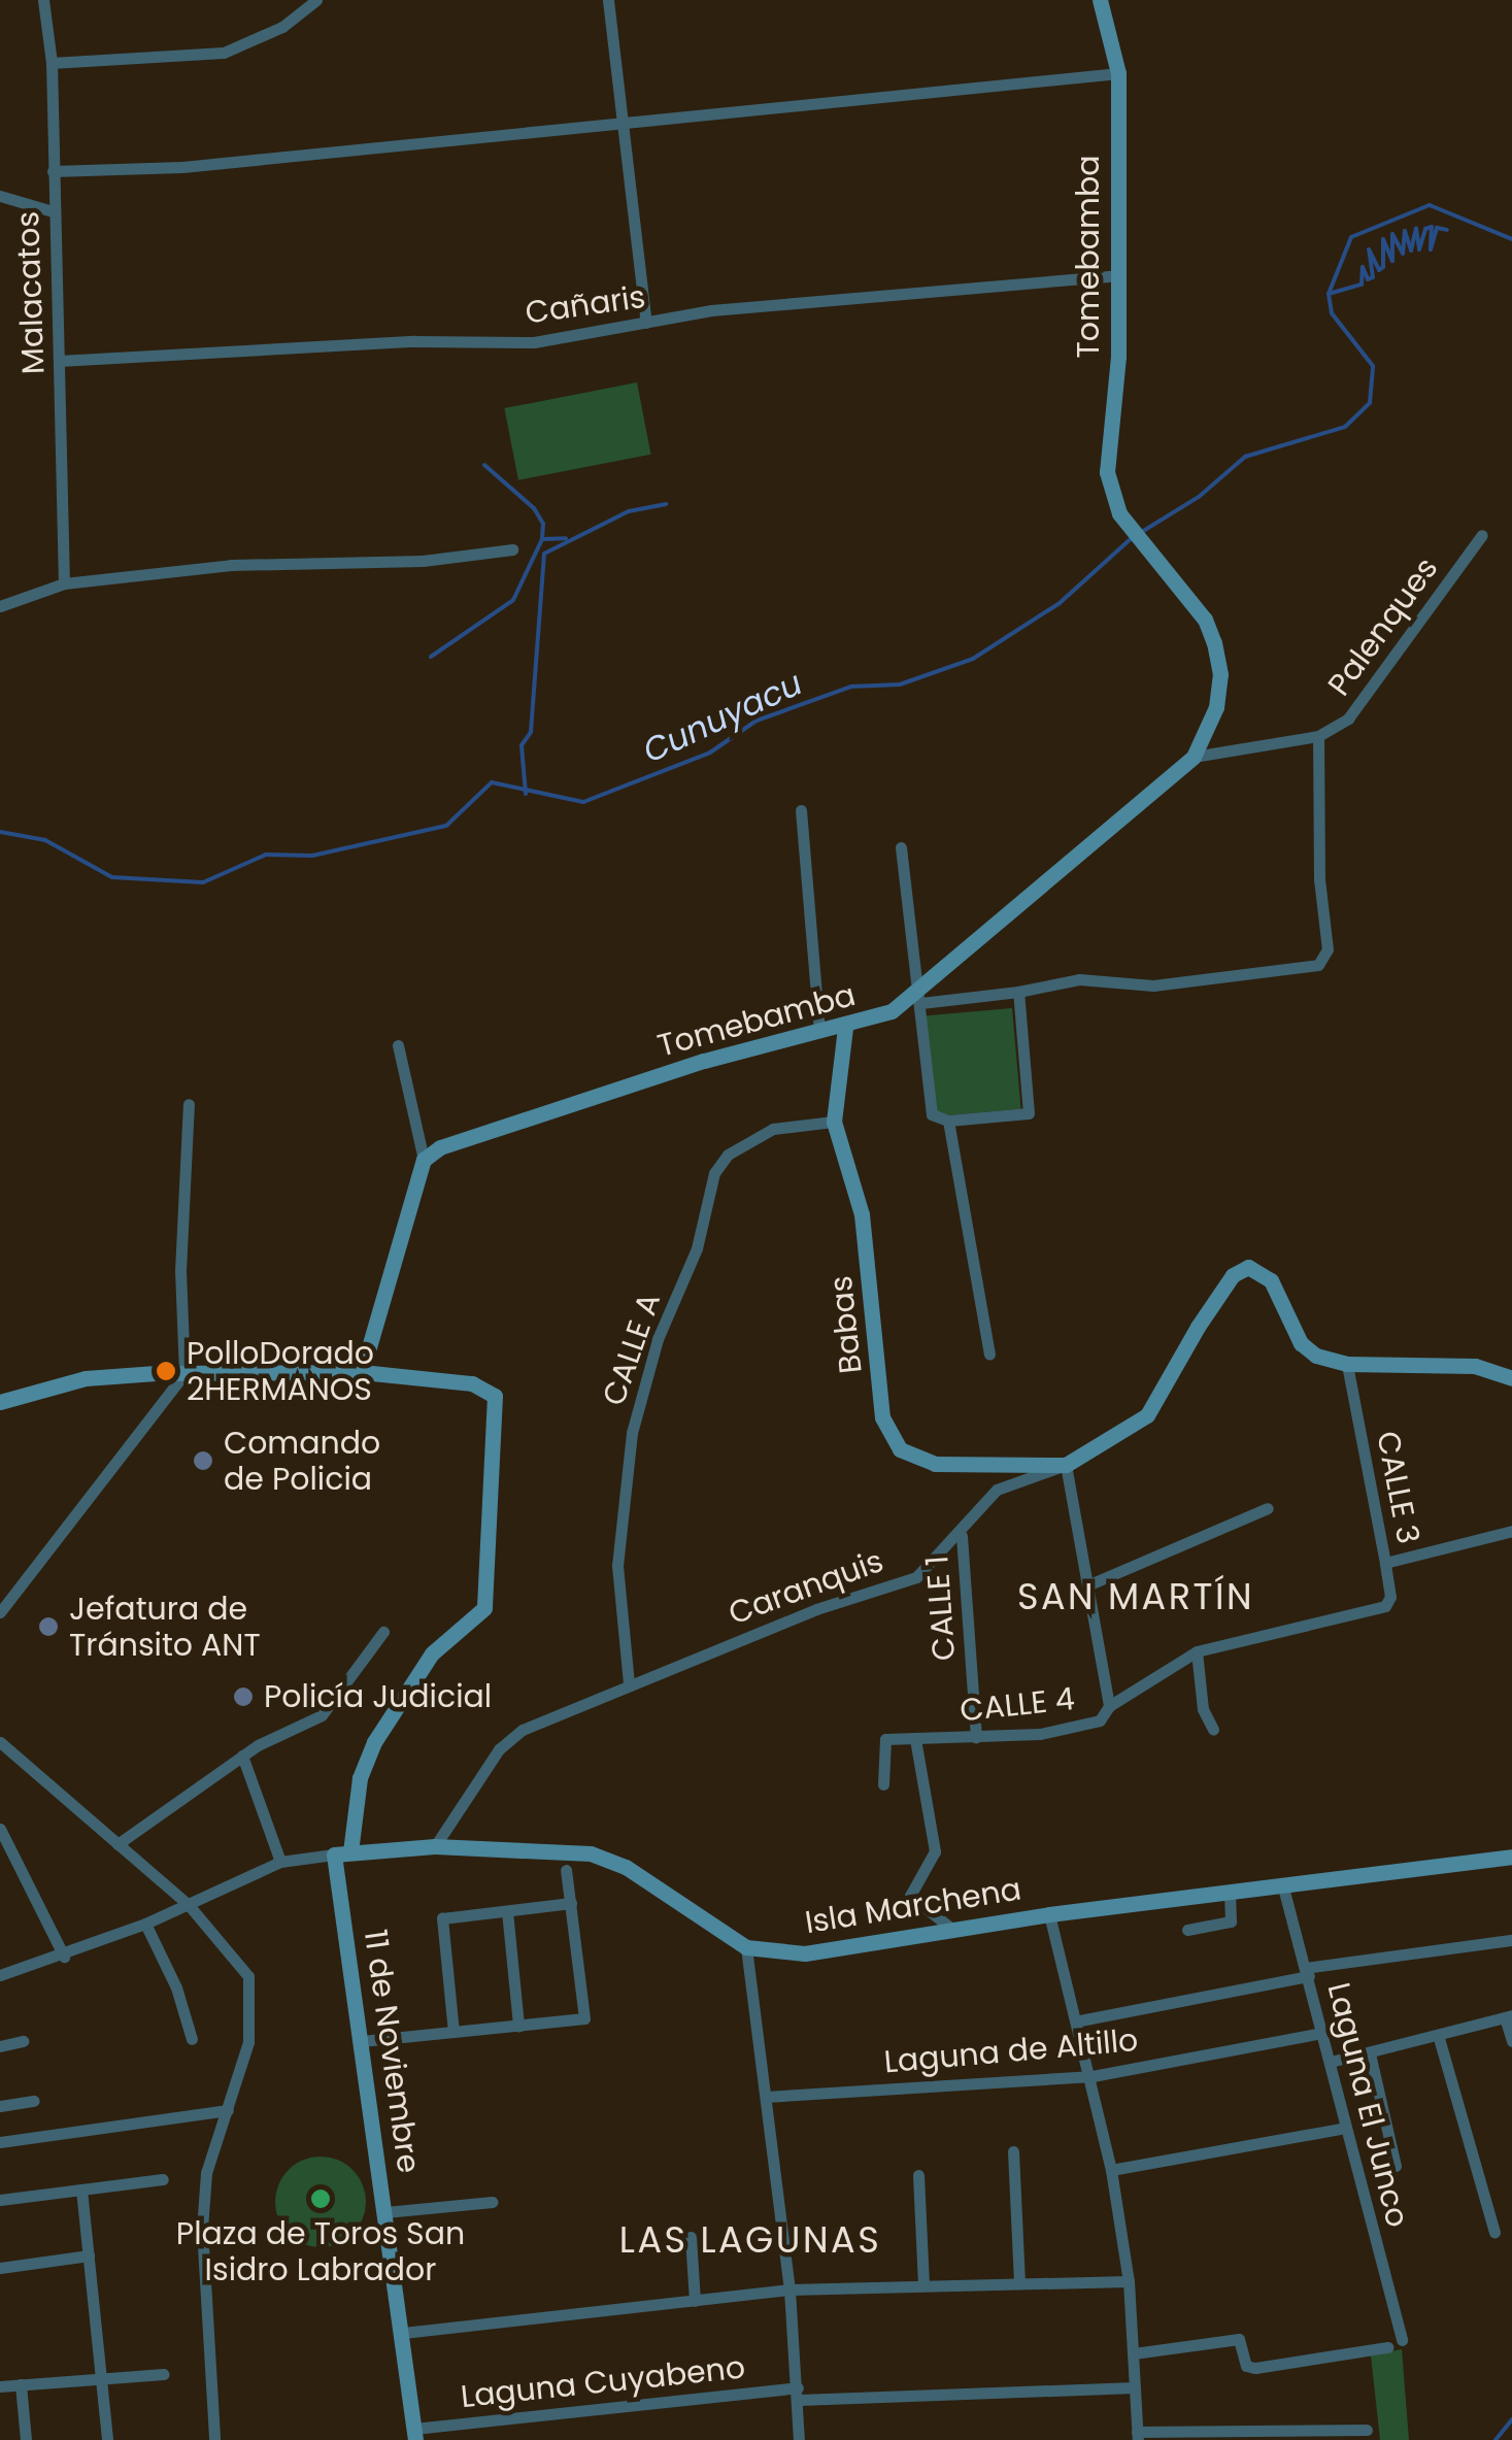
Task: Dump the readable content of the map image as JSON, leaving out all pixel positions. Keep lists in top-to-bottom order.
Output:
{
  "streets": {
    "street": [
      "Tomebamba",
      "Malacatos",
      "Cañaris",
      "Palenques",
      "Babas",
      "CALLE A",
      "CALLE 3",
      "Caranquis",
      "CALLE 1",
      "CALLE 4",
      "Isla Marchena",
      "11 de Noviembre",
      "Laguna de Altillo",
      "Laguna El Junco",
      "Laguna Cuyabeno"
    ]
  },
  "crossings": [
    ["Tomebamba", "Cañaris"],
    ["Tomebamba", "Palenques"],
    ["Tomebamba", "Babas"],
    ["Malacatos", "Cañaris"],
    ["Babas", "CALLE A"],
    ["Babas", "Caranquis"],
    ["CALLE A", "Caranquis"],
    ["CALLE 3", "Caranquis"],
    ["CALLE 3", "CALLE 4"],
    ["Caranquis", "CALLE 1"],
    ["CALLE 1", "CALLE 4"],
    ["Isla Marchena", "Laguna El Junco"],
    ["11 de Noviembre", "Laguna Cuyabeno"],
    ["Laguna de Altillo", "Laguna El Junco"]
  ],
  "districts": ["SAN MARTÍN", "LAS LAGUNAS"],
  "water": ["Cunuyacu"],
  "places": [
    "PolloDorado 2HERMANOS",
    "Comando de Policia",
    "Jefatura de Tránsito ANT",
    "Policía Judicial",
    "Plaza de Toros San Isidro Labrador"
  ]
}
